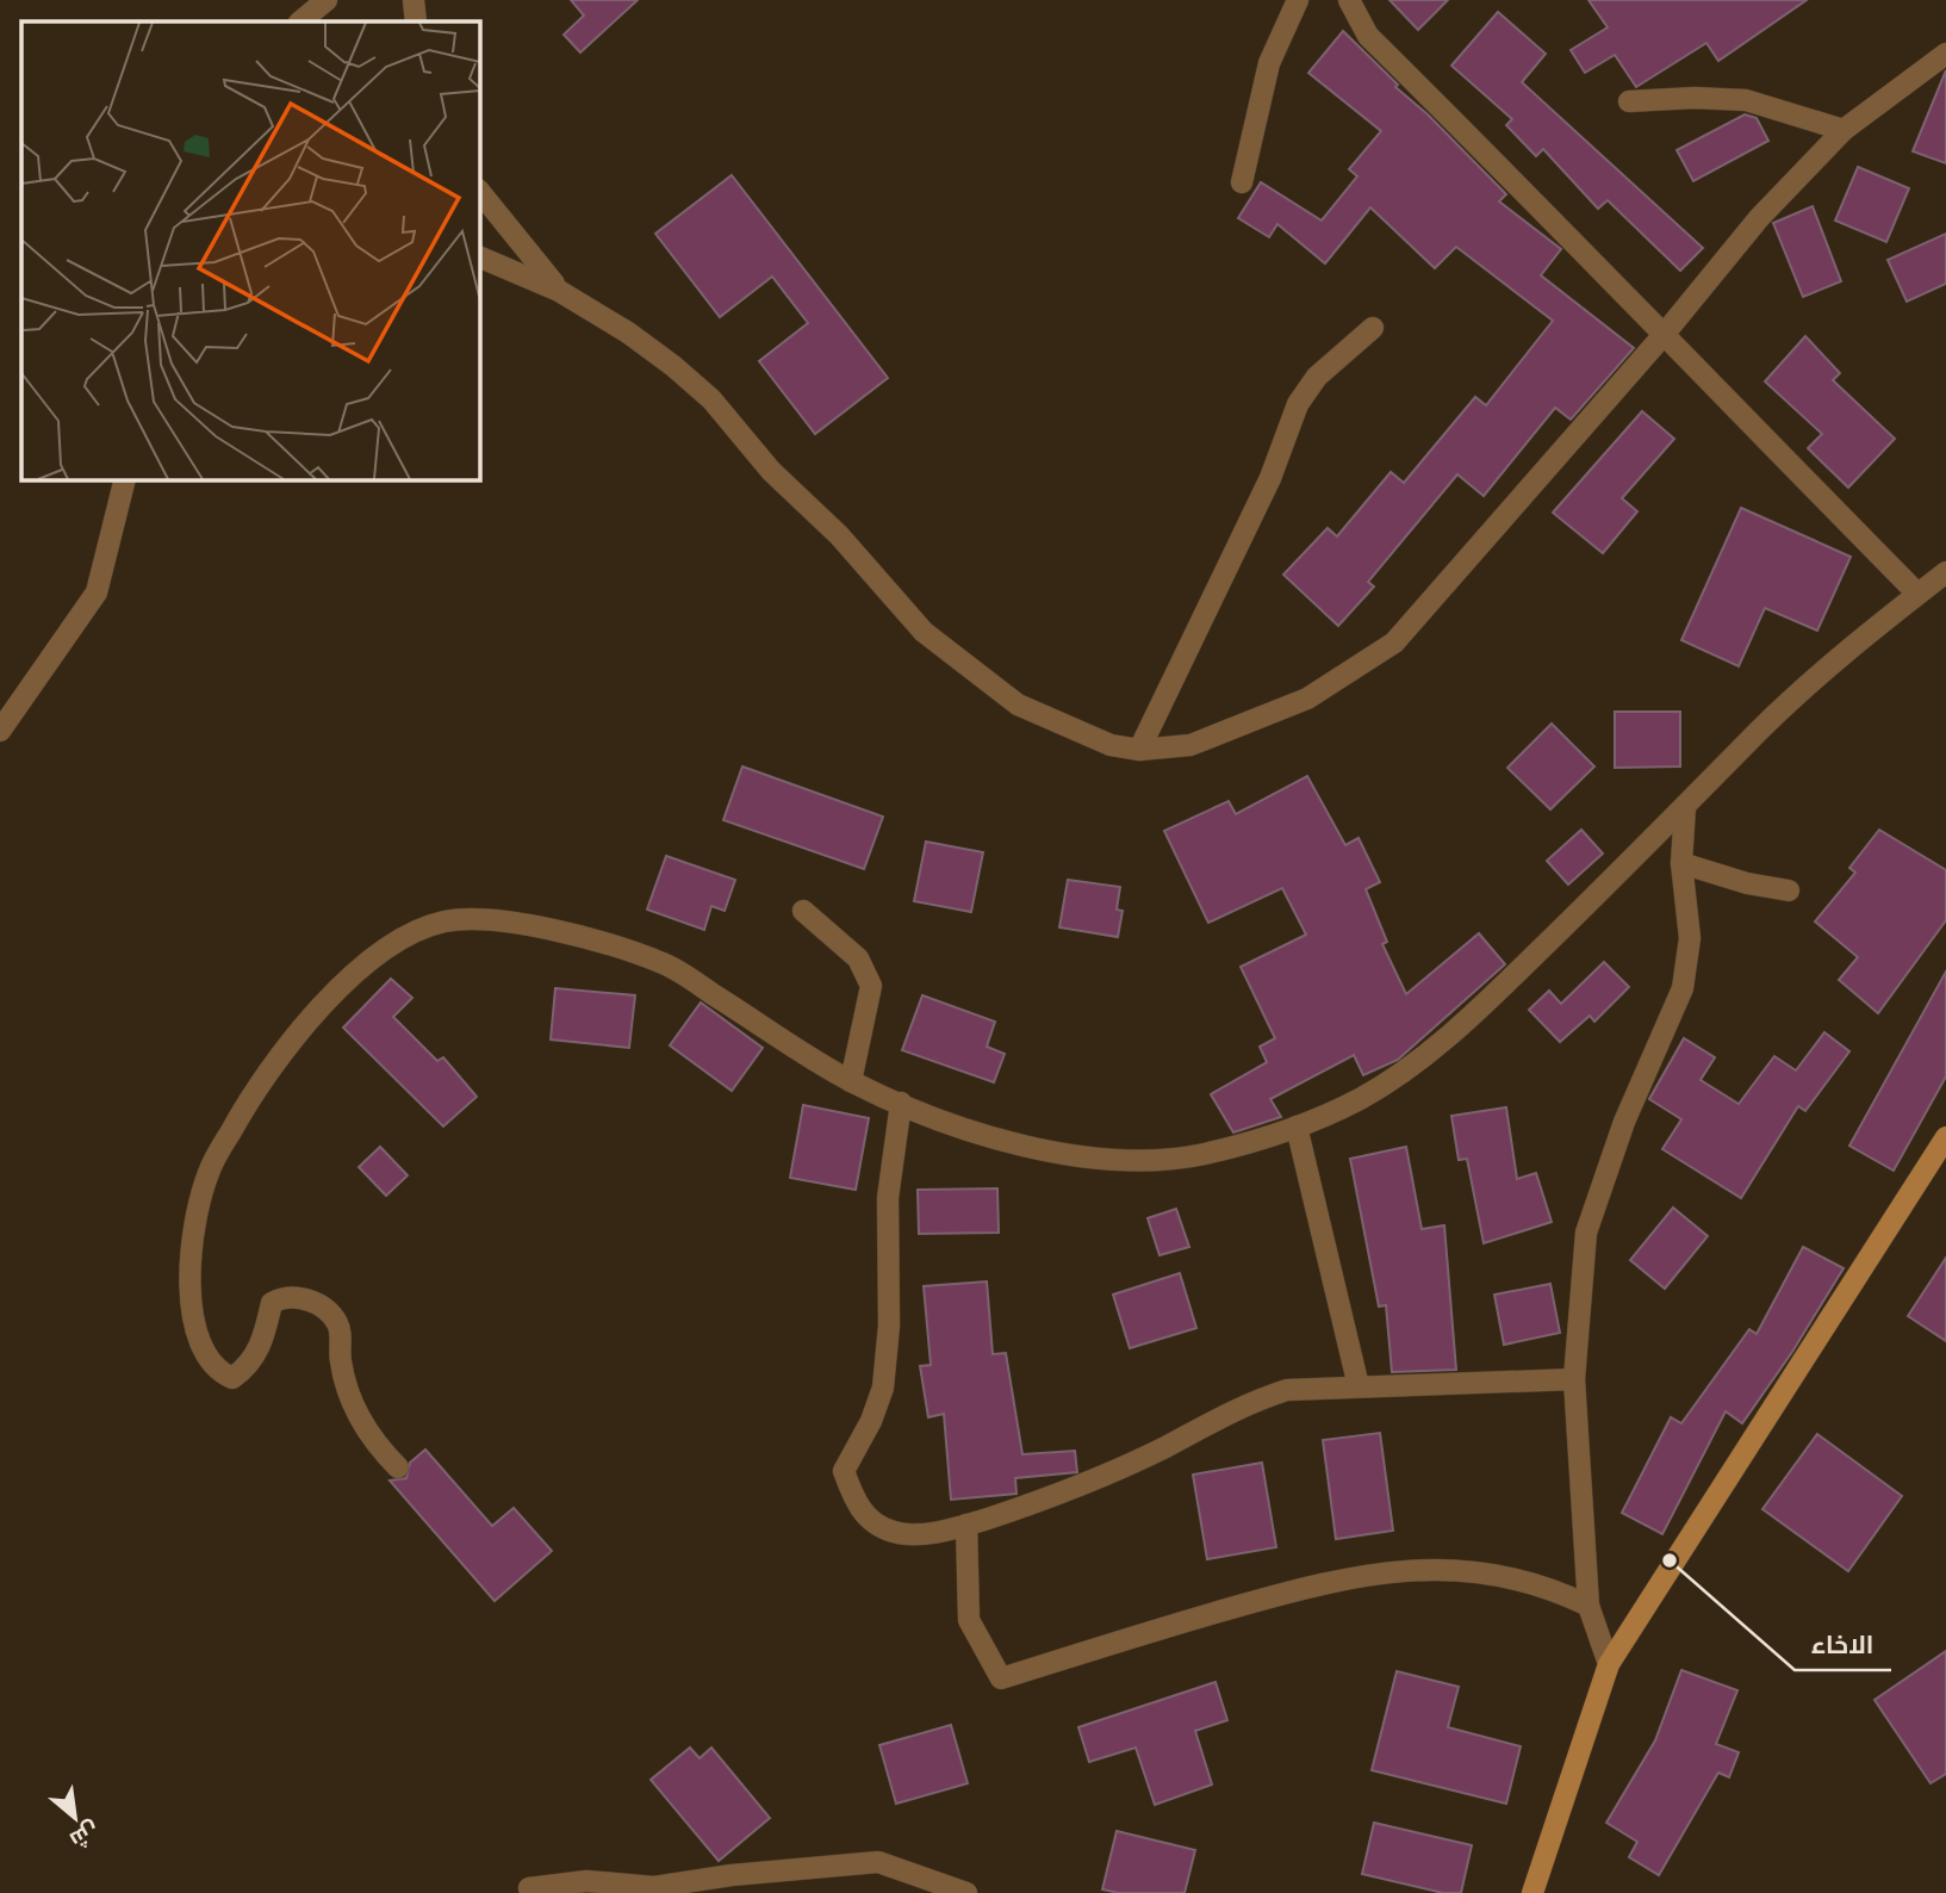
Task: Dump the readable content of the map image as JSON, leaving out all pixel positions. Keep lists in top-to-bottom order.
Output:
{
  "places": ["الاخاء"],
  "north": "bottom right"
}
